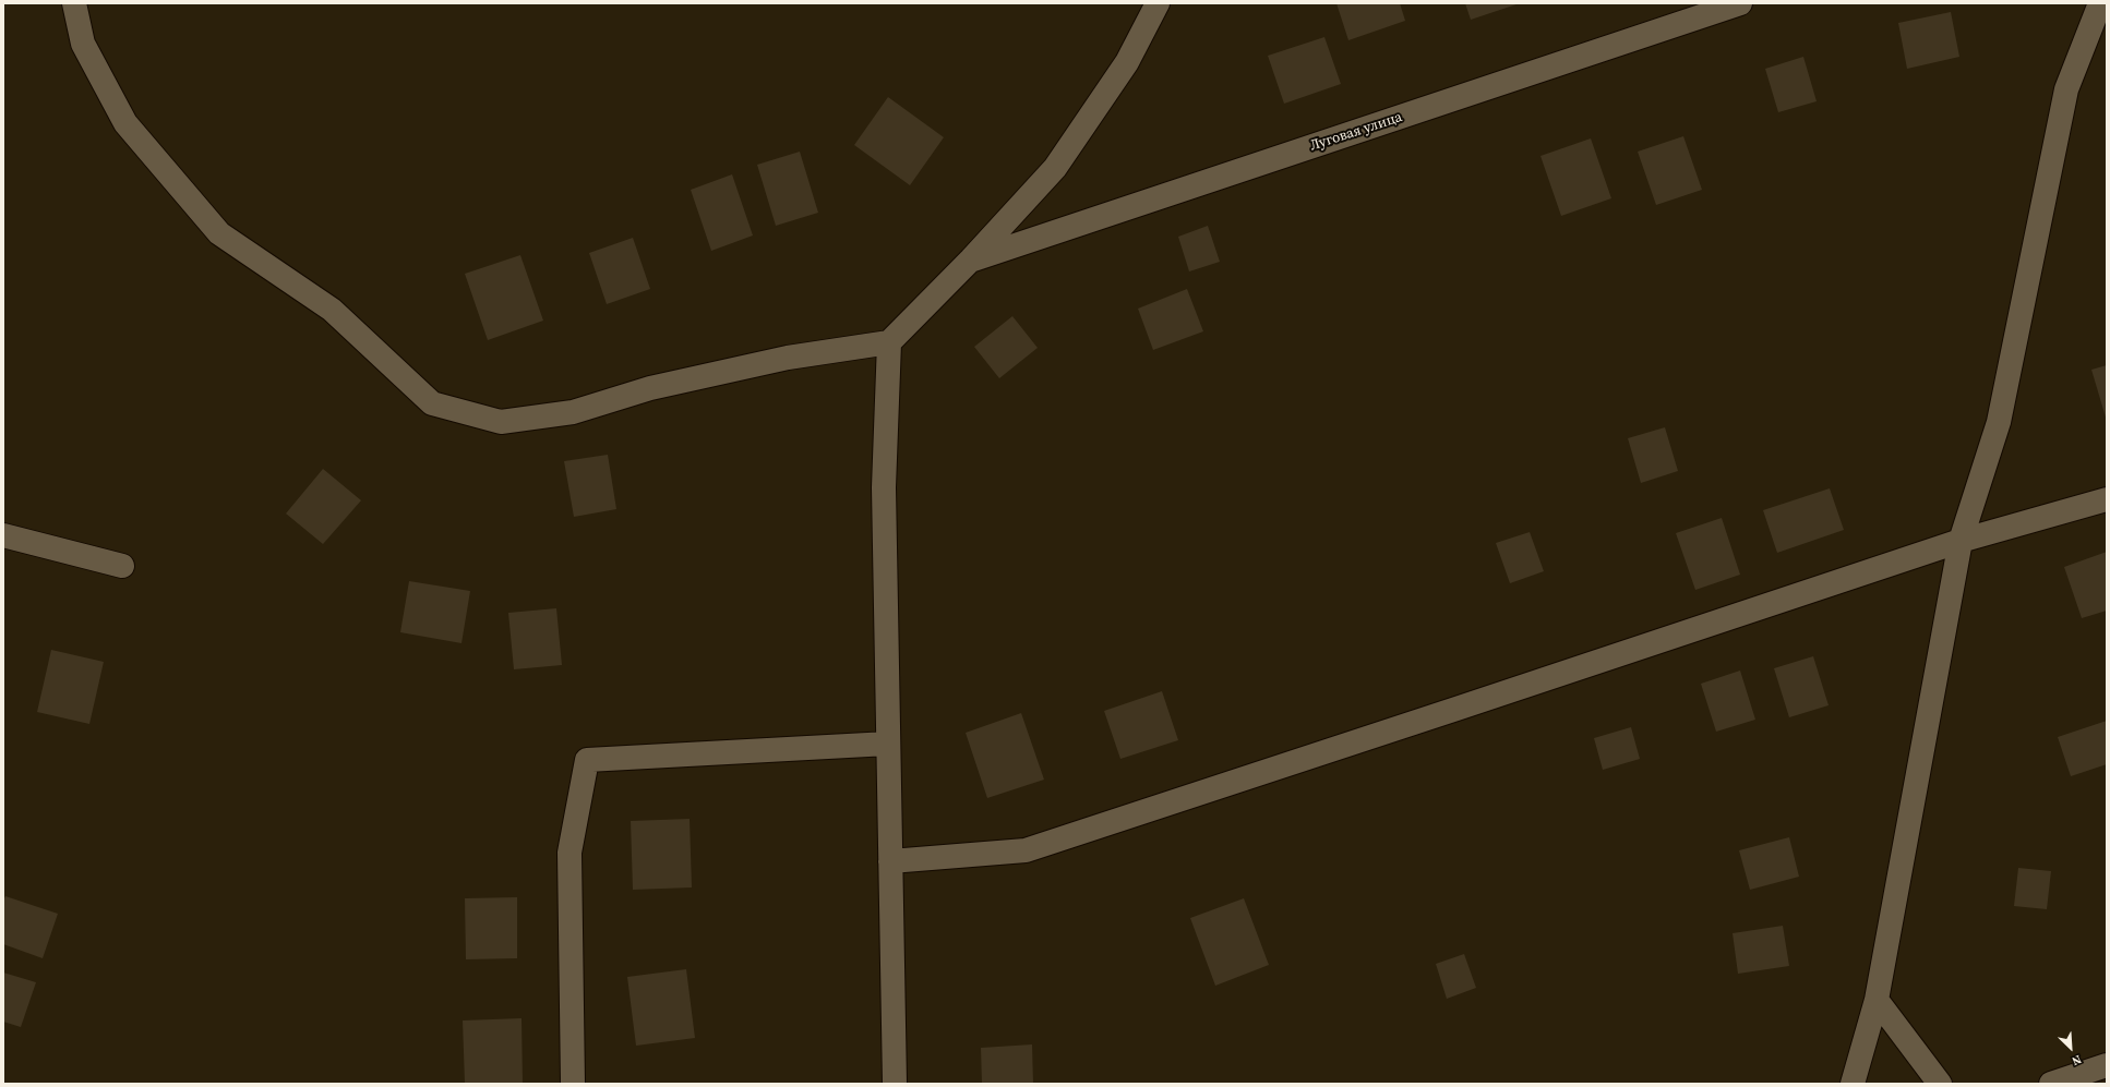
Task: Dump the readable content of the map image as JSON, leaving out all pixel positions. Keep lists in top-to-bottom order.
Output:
{
  "streets": {
    "street": ["Луговая улица"]
  },
  "north": "bottom right"
}
